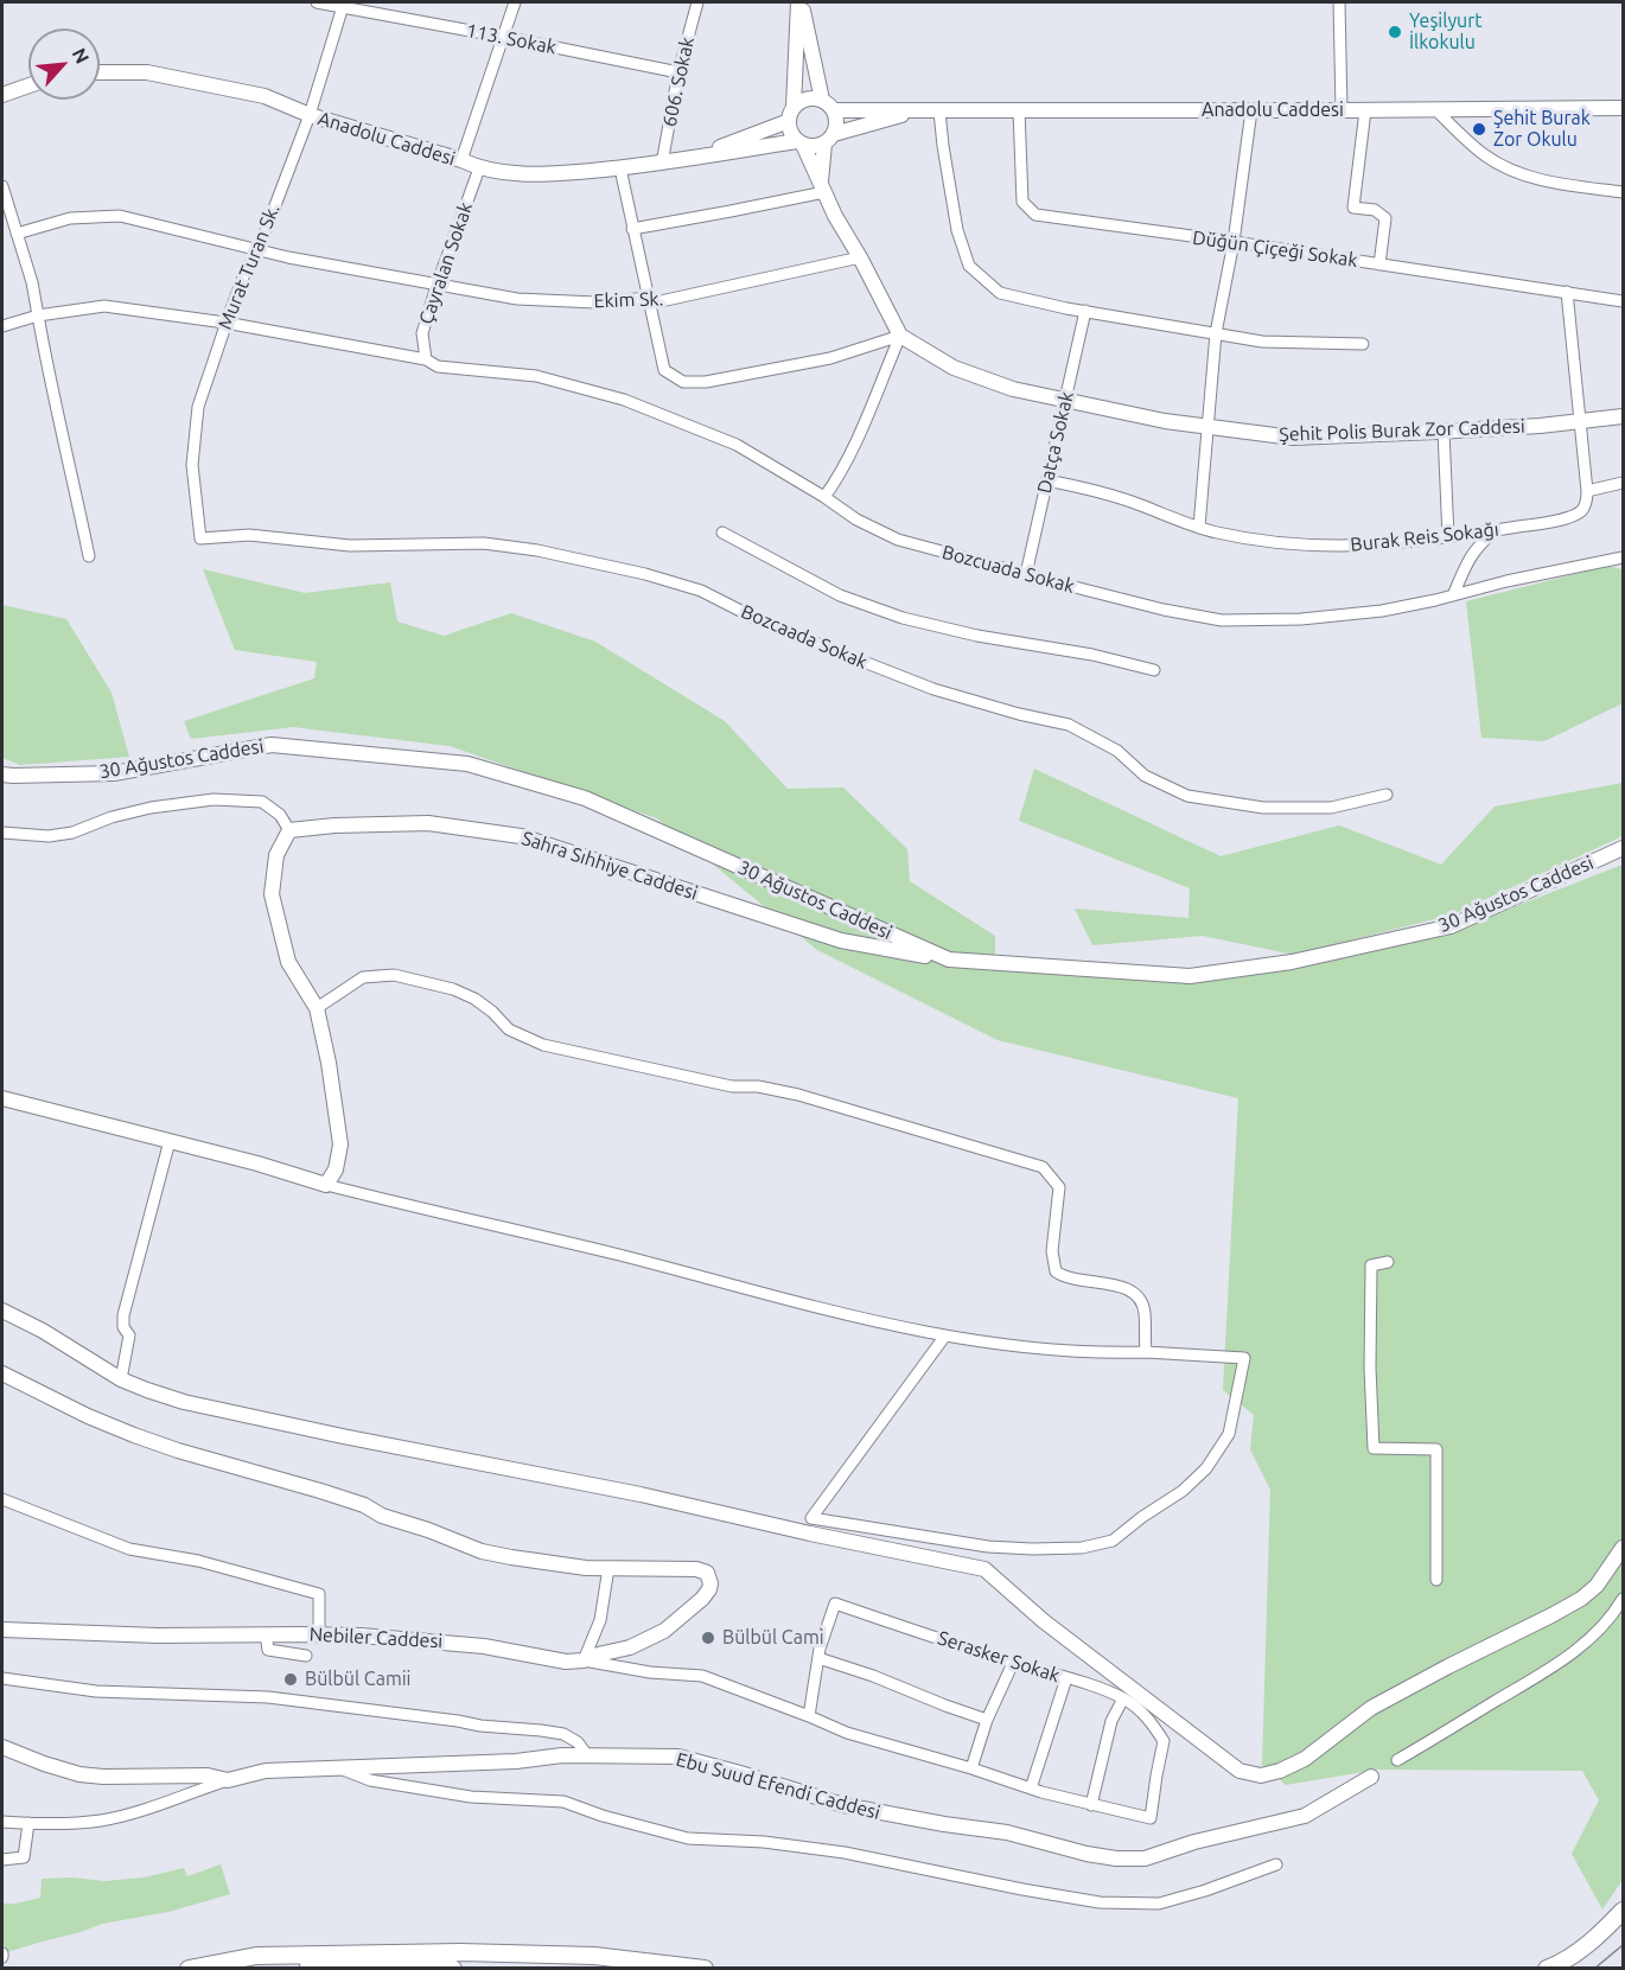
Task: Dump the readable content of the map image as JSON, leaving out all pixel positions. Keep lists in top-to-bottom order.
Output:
{
  "streets": {
    "street": [
      "113. Sokak",
      "606. Sokak",
      "Anadolu Caddesi",
      "Düğün Çiçeği Sokak",
      "Çayralan Sokak",
      "Murat Turan Sk.",
      "Ekim Sk.",
      "Şehit Polis Burak Zor Caddesi",
      "Datça Sokak",
      "Burak Reis Sokağı",
      "Bozcuada Sokak",
      "Bozcaada Sokak",
      "30 Ağustos Caddesi",
      "Sahra Sıhhiye Caddesi",
      "Nebiler Caddesi",
      "Serasker Sokak",
      "Ebu Suud Efendi Caddesi"
    ]
  },
  "crossings": [
    ["113. Sokak", "606. Sokak"],
    ["113. Sokak", "Murat Turan Sk."],
    ["606. Sokak", "Anadolu Caddesi"],
    ["Anadolu Caddesi", "Düğün Çiçeği Sokak"],
    ["Anadolu Caddesi", "Çayralan Sokak"],
    ["Anadolu Caddesi", "Murat Turan Sk."],
    ["Çayralan Sokak", "Ekim Sk."],
    ["Çayralan Sokak", "Bozcuada Sokak"],
    ["Murat Turan Sk.", "Ekim Sk."],
    ["Murat Turan Sk.", "Bozcuada Sokak"],
    ["Murat Turan Sk.", "Bozcaada Sokak"],
    ["Şehit Polis Burak Zor Caddesi", "Datça Sokak"],
    ["Datça Sokak", "Burak Reis Sokağı"],
    ["Datça Sokak", "Bozcuada Sokak"],
    ["30 Ağustos Caddesi", "Sahra Sıhhiye Caddesi"]
  ],
  "places": [
    "Yeşilyurt İlkokulu",
    "Şehit Burak Zor Okulu",
    "Bülbül Cami",
    "Bülbül Camii"
  ],
  "north": "top right"
}
